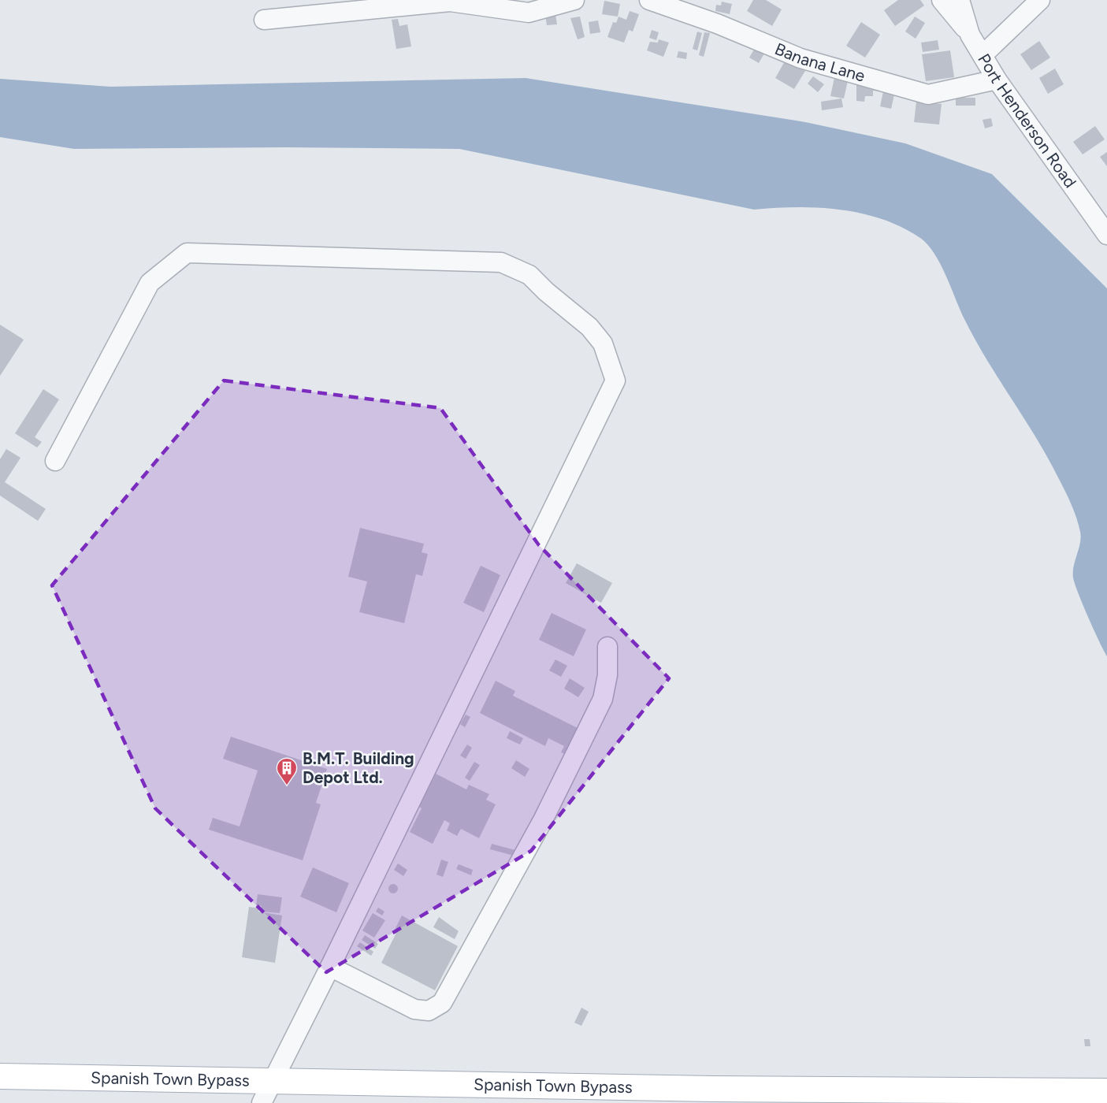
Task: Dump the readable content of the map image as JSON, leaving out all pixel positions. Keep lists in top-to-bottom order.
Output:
{
  "streets": {
    "main road": ["Spanish Town Bypass"],
    "street": ["Banana Lane", "Port Henderson Road"]
  },
  "crossings": [
    ["Banana Lane", "Port Henderson Road"]
  ],
  "places": {
    "building": ["B.M.T. Building Depot Ltd."]
  }
}
